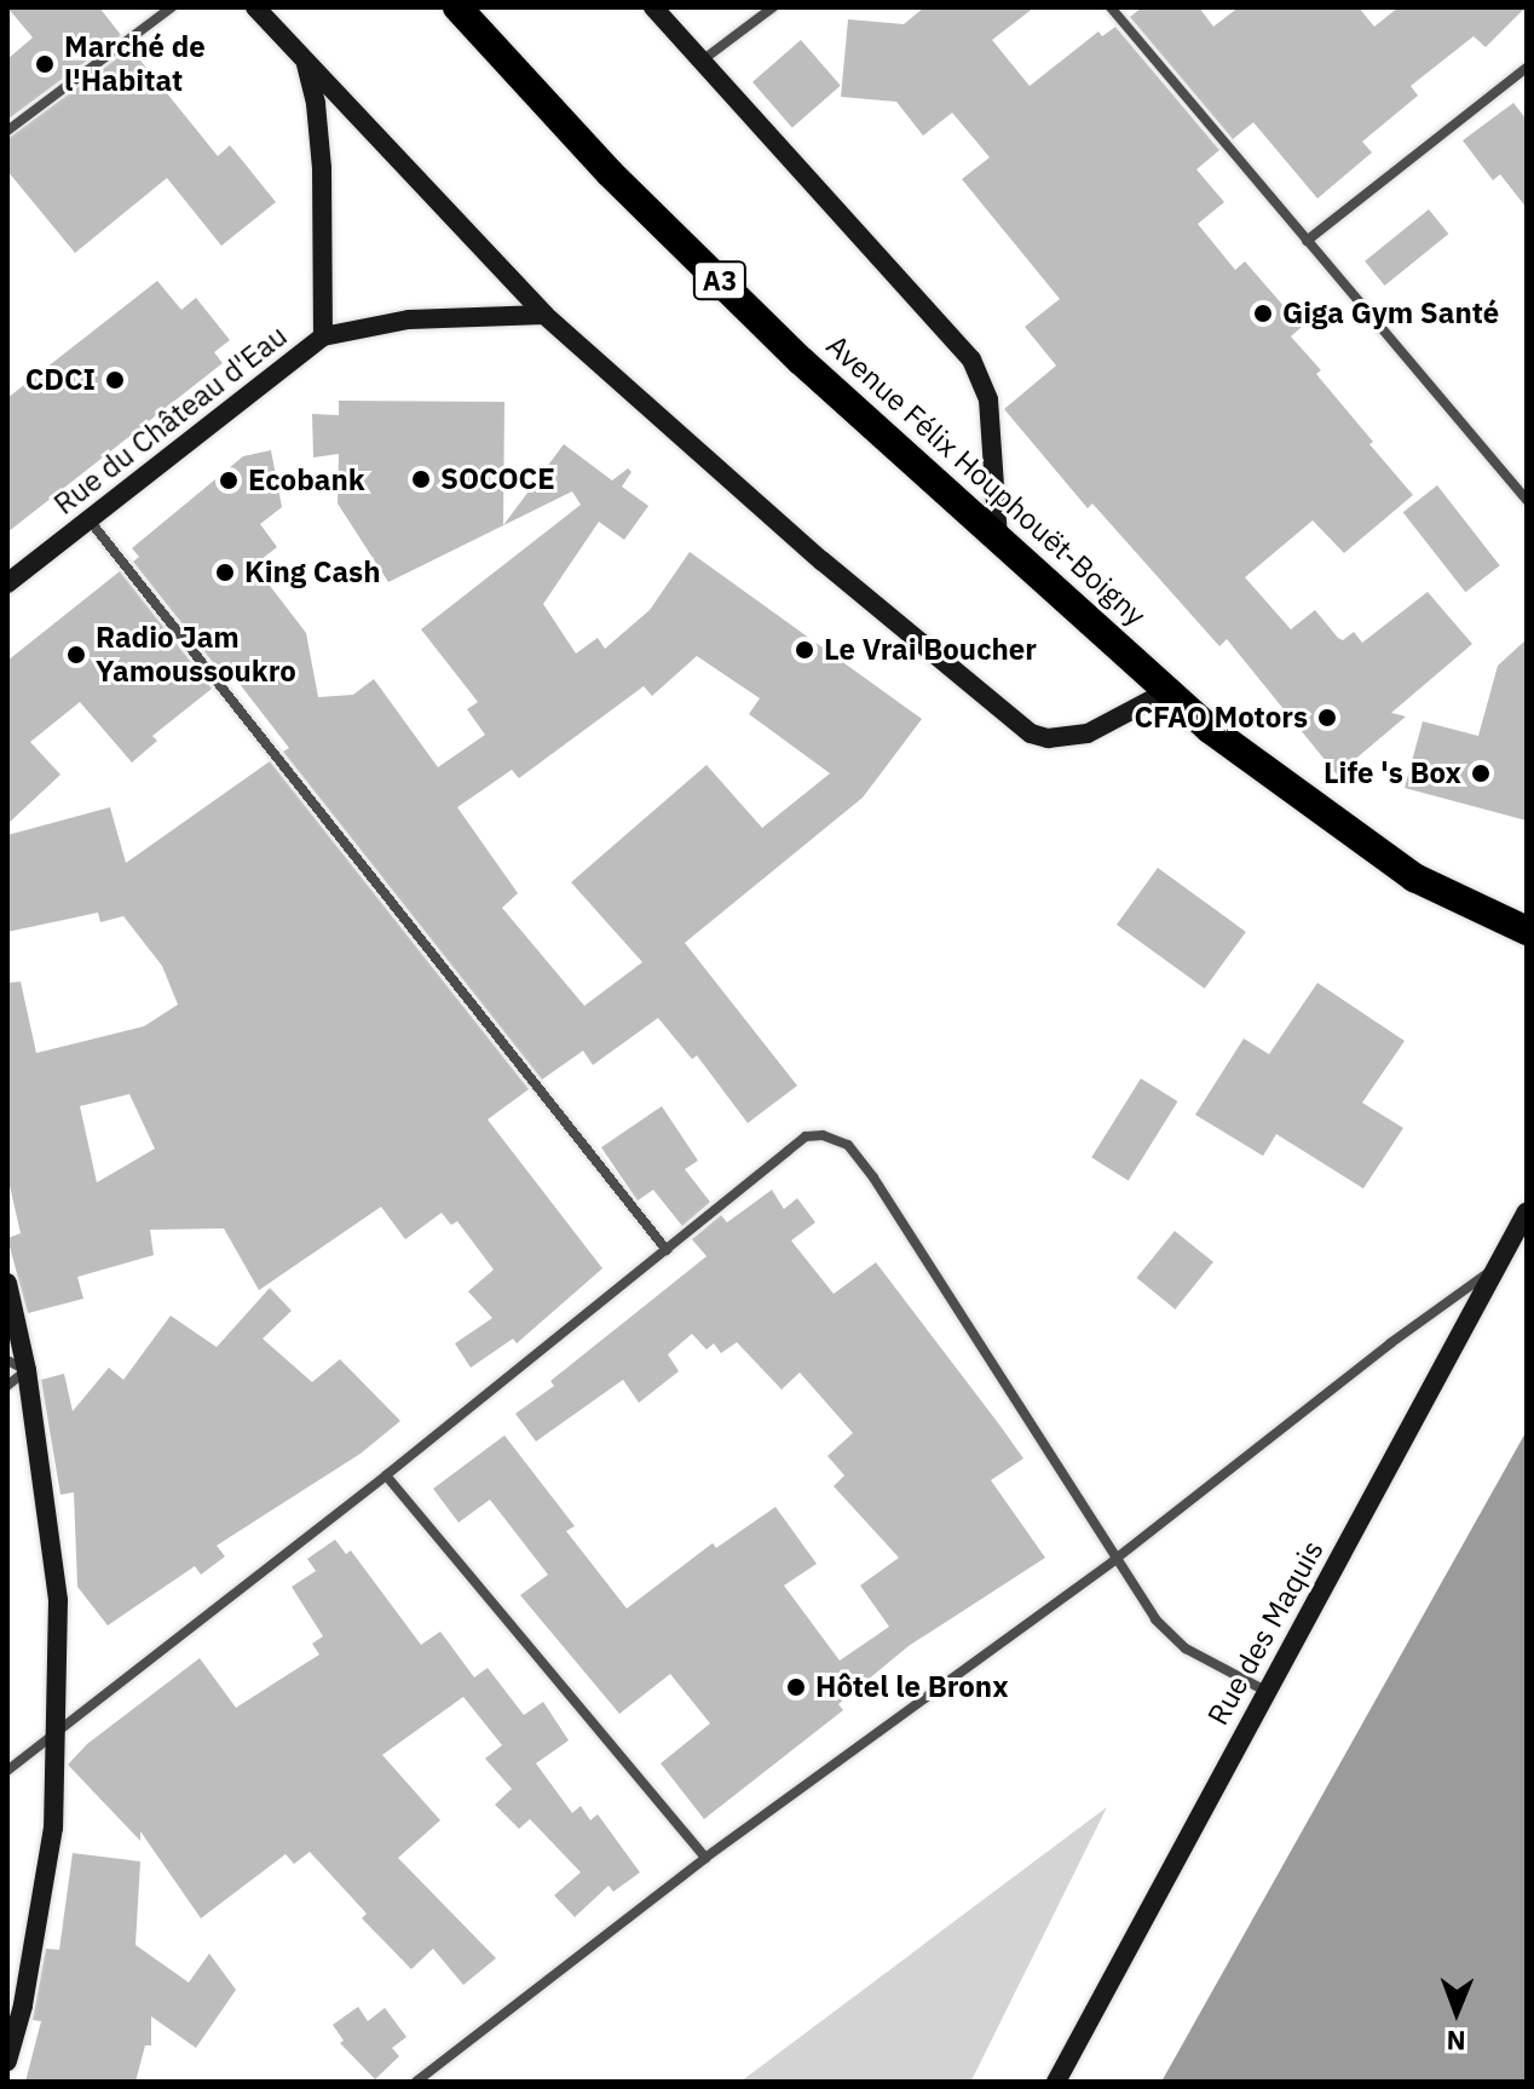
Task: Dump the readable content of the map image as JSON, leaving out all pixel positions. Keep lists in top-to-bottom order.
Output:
{
  "streets": {
    "highway": ["A3", "Avenue Félix Houphouët-Boigny"],
    "street": ["Rue du Château d'Eau", "Rue des Maquis"]
  },
  "places": [
    "Marché de l'Habitat",
    "Giga Gym Santé",
    "CDCI",
    "SOCOCE",
    "Ecobank",
    "King Cash",
    "Le Vrai Boucher",
    "Radio Jam Yamoussoukro",
    "CFAO Motors",
    "Life 's Box",
    "Hôtel le Bronx"
  ],
  "north": "bottom"
}
